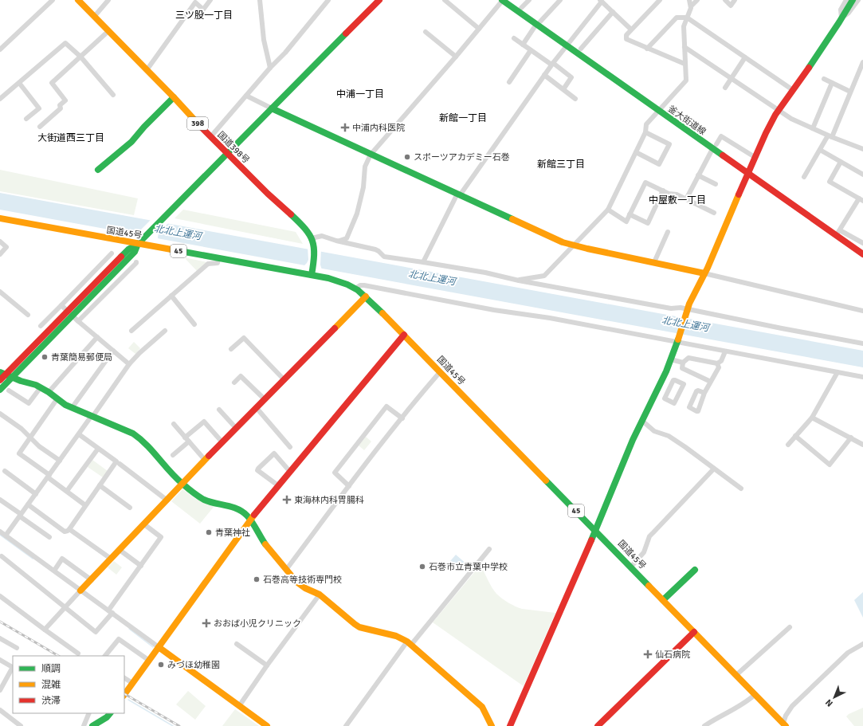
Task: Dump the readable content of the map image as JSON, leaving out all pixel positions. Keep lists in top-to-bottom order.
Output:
{
  "streets": {
    "main road": [
      "釜大街道線",
      "398",
      "国道398号",
      "国道45号",
      "45"
    ]
  },
  "crossings": [
    ["国道398号", "国道45号"]
  ],
  "districts": [
    "三ツ股一丁目",
    "中浦一丁目",
    "新館一丁目",
    "大街道西三丁目",
    "新館三丁目",
    "中屋敷一丁目"
  ],
  "water": ["北北上運河"],
  "places": {
    "health": [
      "中浦内科医院",
      "東海林内科胃腸科",
      "おおば小児クリニック",
      "仙石病院"
    ],
    "other": [
      "スポーツアカデミー石巻",
      "青葉簡易郵便局",
      "青葉神社",
      "石巻市立青葉中学校",
      "石巻高等技術専門校",
      "みづほ幼稚園"
    ]
  },
  "legend": ["順調", "混雑", "渋滞"],
  "north": "bottom left"
}
